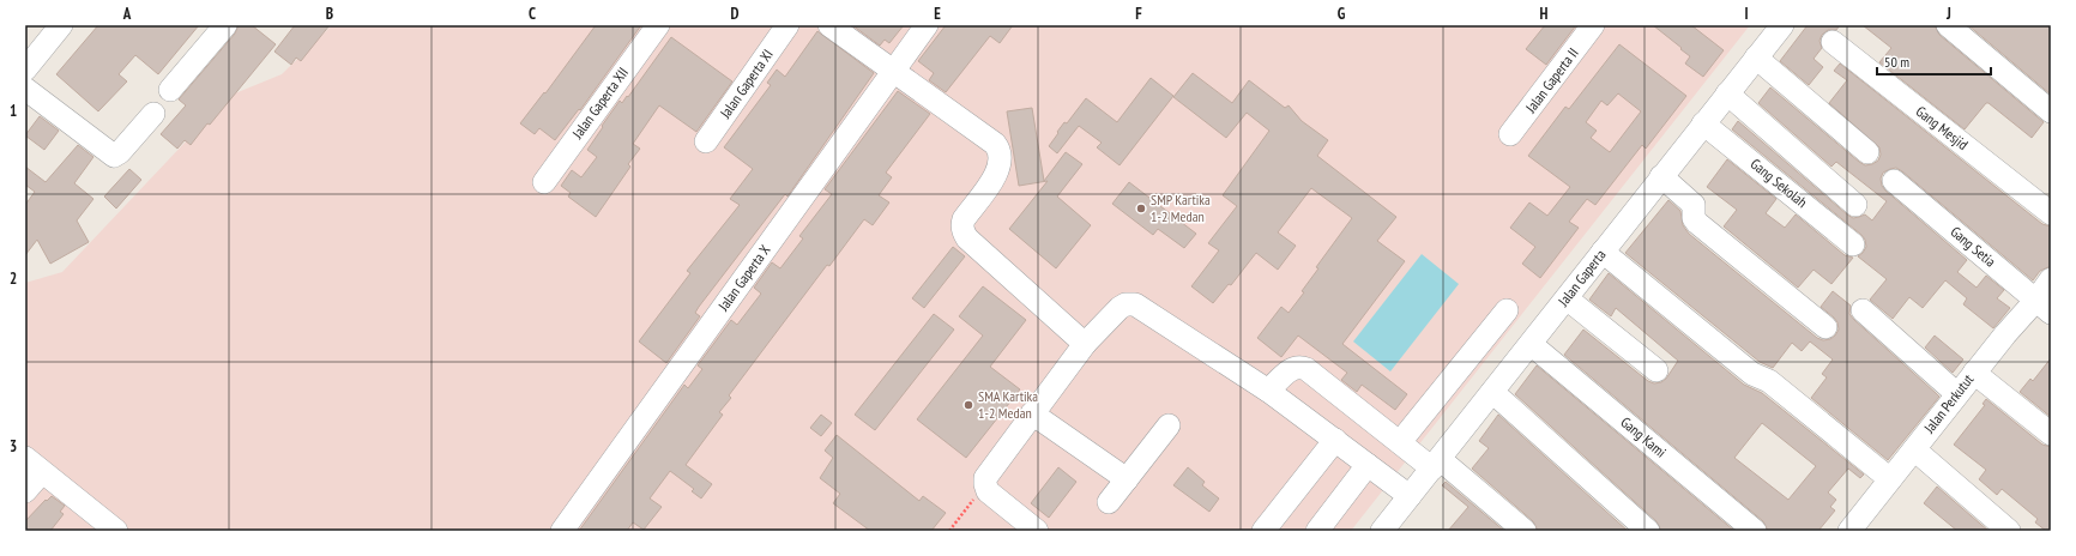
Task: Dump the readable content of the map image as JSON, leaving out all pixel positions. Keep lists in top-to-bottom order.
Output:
{
  "streets": {
    "street": [
      "Jalan Gaperta II",
      "Jalan Gaperta XI",
      "Jalan Gaperta XII",
      "Gang Mesjid",
      "Gang Sekolah",
      "Gang Setia",
      "Jalan Gaperta X",
      "Jalan Gaperta",
      "Jalan Perkutut",
      "Gang Kami"
    ]
  },
  "crossings": [
    ["Gang Sekolah", "Jalan Gaperta"],
    ["Gang Setia", "Jalan Perkutut"],
    ["Jalan Gaperta", "Gang Kami"]
  ],
  "places": ["SMP Kartika 1-2 Medan", "SMA Kartika 1-2 Medan"],
  "scale_bar": "50 m",
  "grid": {
    "columns": [
      "A",
      "B",
      "C",
      "D",
      "E",
      "F",
      "G",
      "H",
      "I",
      "J"
    ],
    "rows": ["1", "2", "3"]
  }
}
